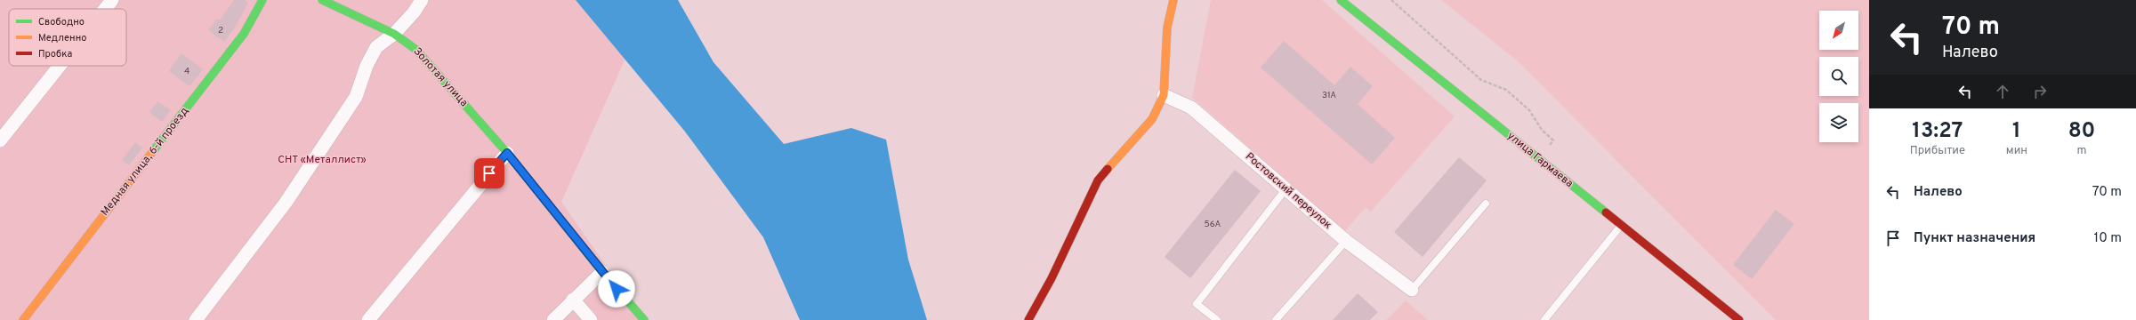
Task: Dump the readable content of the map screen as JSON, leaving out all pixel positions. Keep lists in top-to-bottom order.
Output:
{
  "streets": {
    "street": [
      "Золотая улица",
      "улица Гармаева",
      "Медная улица, 6-й проезд",
      "Ростовский переулок"
    ]
  },
  "parks": ["СНТ «Металлист»"],
  "house_numbers": [
    "2",
    "4",
    "31А",
    "56А"
  ],
  "legend": ["Свободно", "Медленно", "Пробка"],
  "north": "bottom left",
  "page": {
    "turn": ["70 m", "Налево"],
    "eta": [
      "13:27",
      "Прибытие",
      "1",
      "мин",
      "80",
      "m"
    ],
    "list": [
      {
        "name": "Налево",
        "value": "70 m"
      },
      {
        "name": "Пункт назначения",
        "value": "10 m"
      }
    ]
  }
}
